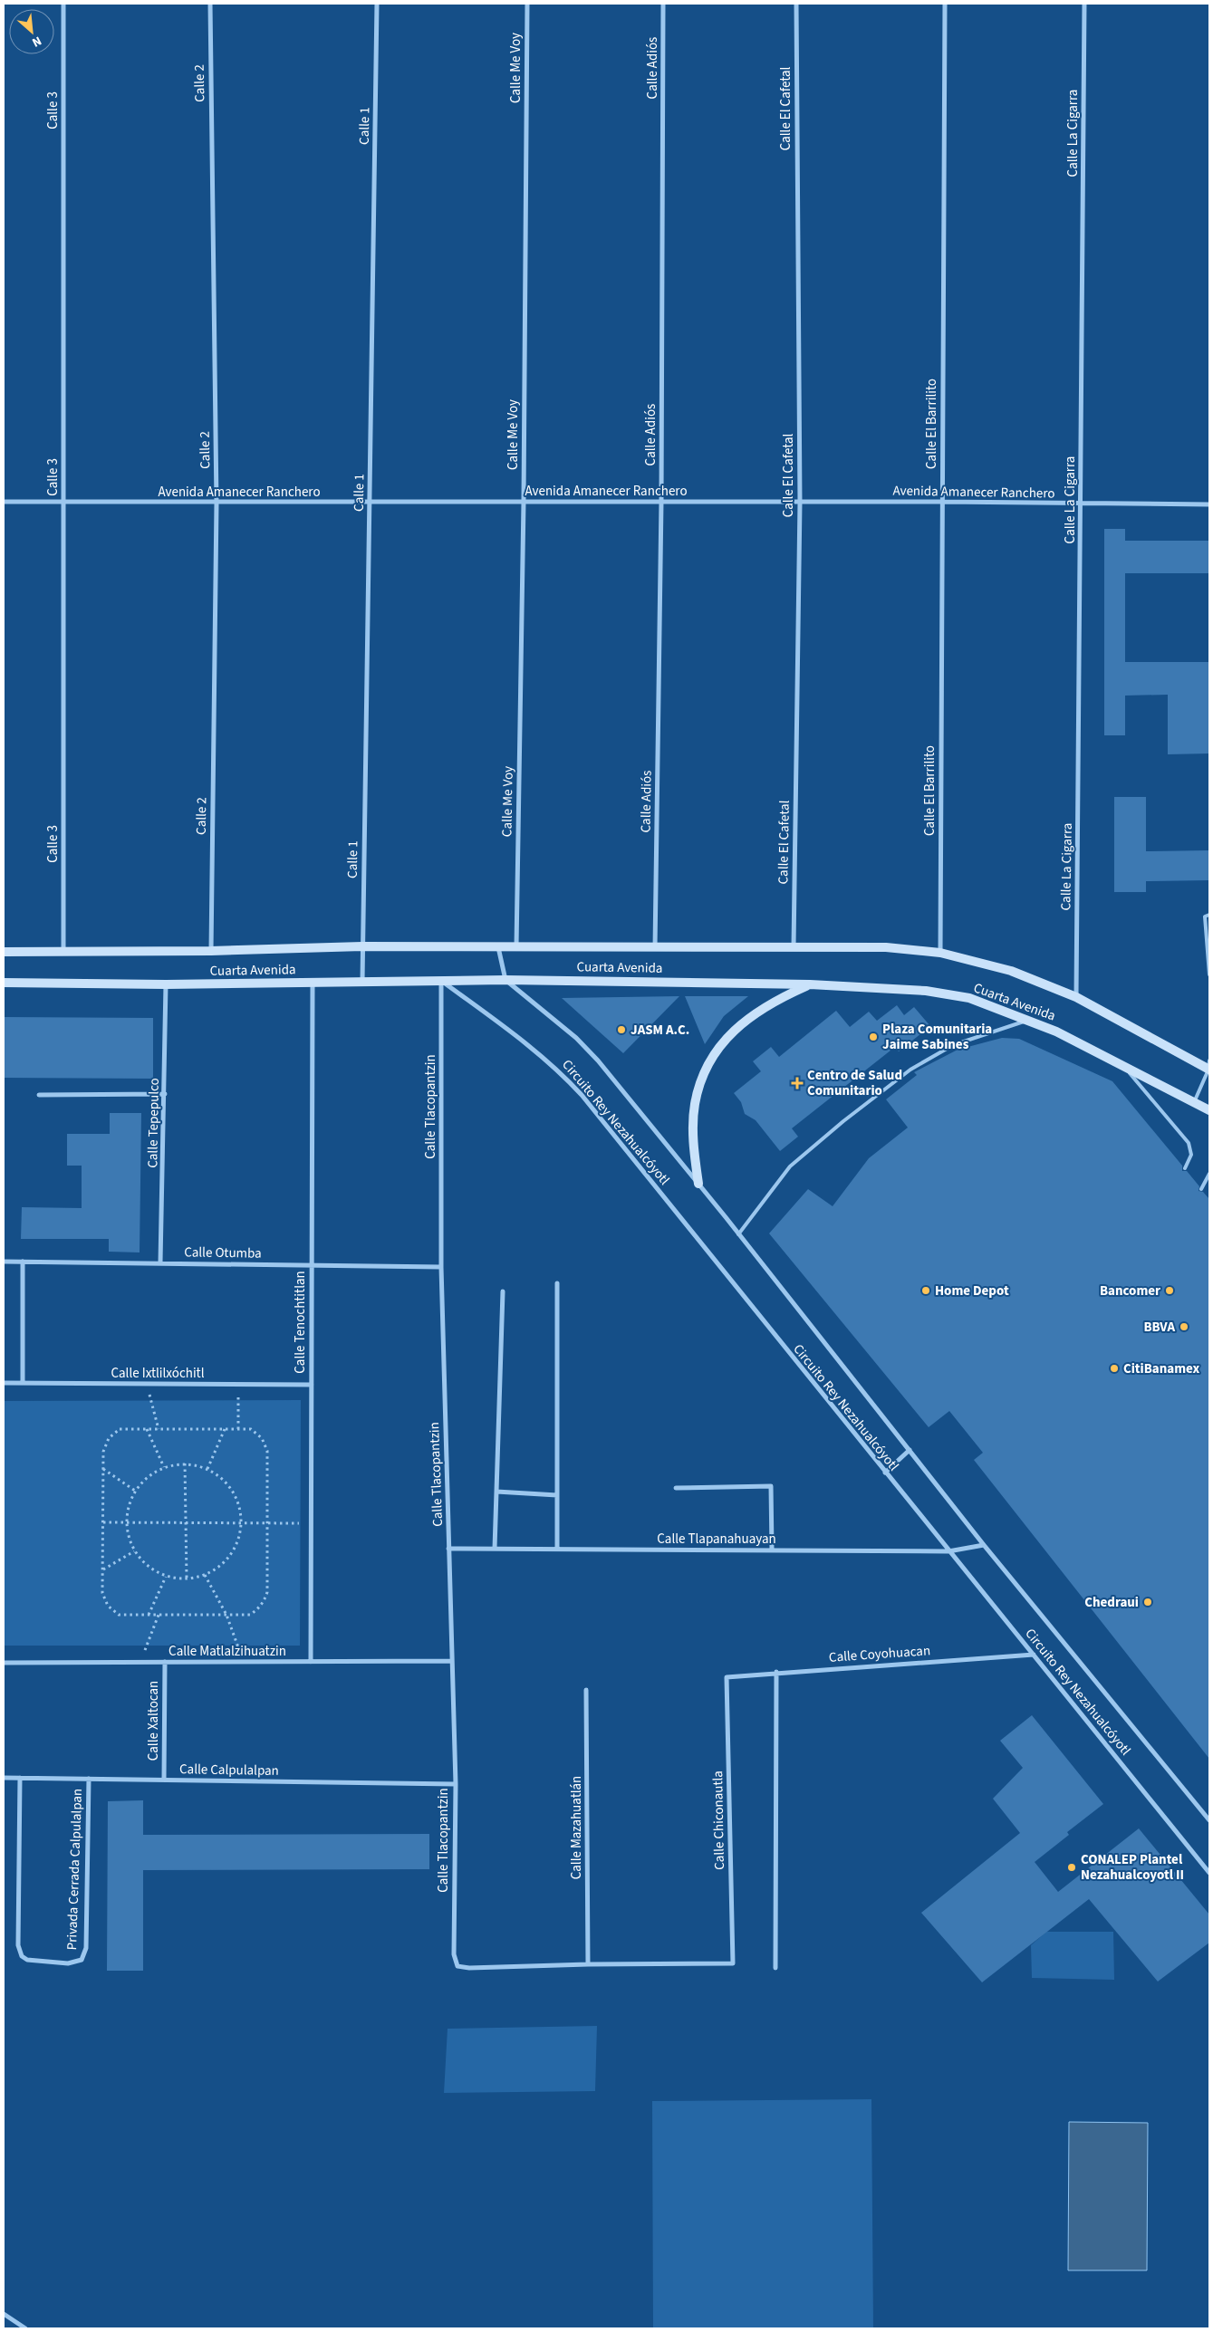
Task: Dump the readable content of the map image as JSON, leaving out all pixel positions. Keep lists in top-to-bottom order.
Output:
{
  "streets": {
    "main road": ["Cuarta Avenida"],
    "street": [
      "Calle Me Voy",
      "Calle Adiós",
      "Calle 2",
      "Calle El Cafetal",
      "Calle 3",
      "Calle 1",
      "Calle La Cigarra",
      "Calle El Barrilito",
      "Avenida Amanecer Ranchero",
      "Calle Tlacopantzin",
      "Circuito Rey Nezahualcóyotl",
      "Calle Tepepulco",
      "Calle Otumba",
      "Calle Tenochtitlan",
      "Calle Ixtlilxóchitl",
      "Calle Tlapanahuayan",
      "Calle Matlalzihuatzin",
      "Calle Coyohuacan",
      "Calle Xaltocan",
      "Calle Calpulalpan",
      "Calle Chiconautla",
      "Calle Mazahuatlán",
      "Privada Cerrada Calpulalpan"
    ]
  },
  "crossings": [
    ["Calle Me Voy", "Avenida Amanecer Ranchero"],
    ["Calle Me Voy", "Cuarta Avenida"],
    ["Calle Adiós", "Avenida Amanecer Ranchero"],
    ["Calle Adiós", "Cuarta Avenida"],
    ["Calle 2", "Avenida Amanecer Ranchero"],
    ["Calle 2", "Cuarta Avenida"],
    ["Calle El Cafetal", "Avenida Amanecer Ranchero"],
    ["Calle El Cafetal", "Cuarta Avenida"],
    ["Calle 3", "Avenida Amanecer Ranchero"],
    ["Calle 3", "Cuarta Avenida"],
    ["Calle 1", "Avenida Amanecer Ranchero"],
    ["Calle 1", "Cuarta Avenida"],
    ["Calle La Cigarra", "Avenida Amanecer Ranchero"],
    ["Calle La Cigarra", "Cuarta Avenida"],
    ["Calle El Barrilito", "Avenida Amanecer Ranchero"],
    ["Calle El Barrilito", "Cuarta Avenida"],
    ["Cuarta Avenida", "Calle Tlacopantzin"],
    ["Cuarta Avenida", "Circuito Rey Nezahualcóyotl"],
    ["Cuarta Avenida", "Calle Tepepulco"],
    ["Cuarta Avenida", "Calle Tenochtitlan"],
    ["Calle Tlacopantzin", "Circuito Rey Nezahualcóyotl"],
    ["Calle Tlacopantzin", "Calle Otumba"],
    ["Calle Tlacopantzin", "Calle Tlapanahuayan"],
    ["Calle Tlacopantzin", "Calle Matlalzihuatzin"],
    ["Calle Tlacopantzin", "Calle Calpulalpan"],
    ["Calle Tlacopantzin", "Calle Chiconautla"],
    ["Calle Tlacopantzin", "Calle Mazahuatlán"],
    ["Circuito Rey Nezahualcóyotl", "Calle Tlapanahuayan"],
    ["Circuito Rey Nezahualcóyotl", "Calle Coyohuacan"],
    ["Calle Tepepulco", "Calle Otumba"],
    ["Calle Otumba", "Calle Tenochtitlan"],
    ["Calle Tenochtitlan", "Calle Ixtlilxóchitl"],
    ["Calle Tenochtitlan", "Calle Matlalzihuatzin"],
    ["Calle Matlalzihuatzin", "Calle Xaltocan"],
    ["Calle Coyohuacan", "Calle Chiconautla"],
    ["Calle Xaltocan", "Calle Calpulalpan"],
    ["Calle Calpulalpan", "Privada Cerrada Calpulalpan"],
    ["Calle Chiconautla", "Calle Mazahuatlán"]
  ],
  "places": {
    "other": [
      "JASM A.C.",
      "Plaza Comunitaria Jaime Sabines",
      "Home Depot",
      "Bancomer",
      "BBVA",
      "CitiBanamex",
      "Chedraui",
      "CONALEP Plantel Nezahualcoyotl II"
    ],
    "health": ["Centro de Salud Comunitario"]
  },
  "north": "bottom right"
}
